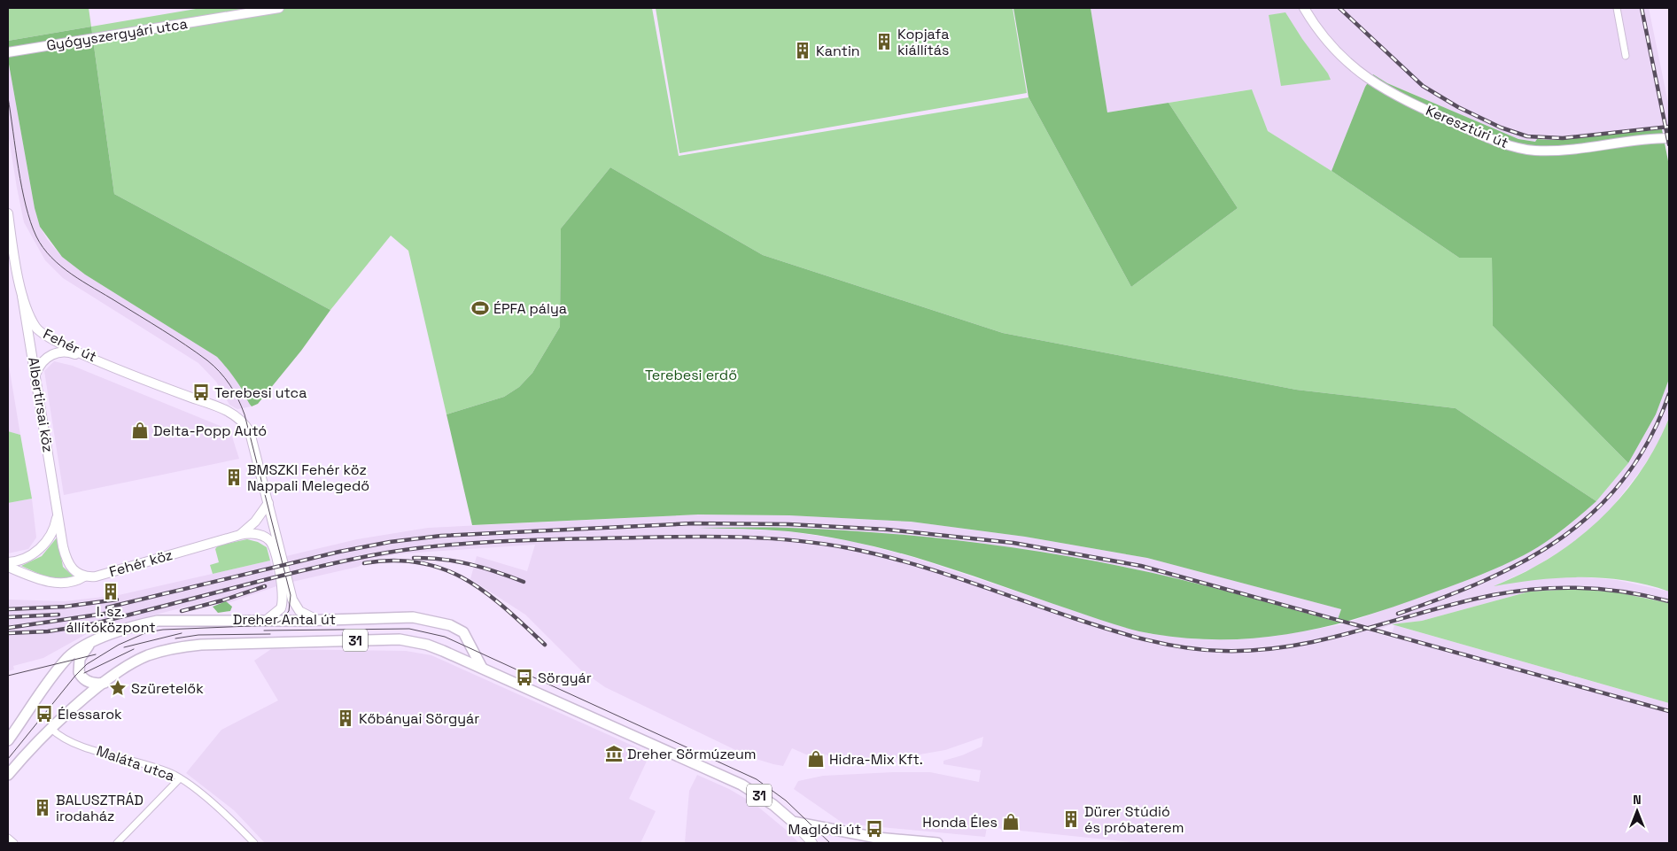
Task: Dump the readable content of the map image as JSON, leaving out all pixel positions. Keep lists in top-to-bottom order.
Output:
{
  "streets": {
    "main road": [
      "Gyógyszergyári utca",
      "Keresztúri út",
      "Fehér út",
      "Albertirsai köz",
      "Fehér köz",
      "Dreher Antal út",
      "31"
    ],
    "street": ["Maláta utca"]
  },
  "crossings": [
    ["Fehér út", "Albertirsai köz"],
    ["Fehér út", "Dreher Antal út"],
    ["Albertirsai köz", "Fehér köz"],
    ["Fehér köz", "Dreher Antal út"],
    ["Dreher Antal út", "31"],
    ["31", "Maláta utca"]
  ],
  "parks": ["Terebesi erdő"],
  "places": {
    "building": [
      "Kopjafa kiállítás",
      "Kantin",
      "BMSZKI Fehér köz Nappali Melegedő",
      "I. sz. állítóközpont",
      "Kőbányai Sörgyár",
      "BALUSZTRÁD irodaház",
      "Dürer Stúdió és próbaterem"
    ],
    "sports": ["ÉPFA pálya"],
    "bus stop": [
      "Terebesi utca",
      "Sörgyár",
      "Élessarok",
      "Maglódi út"
    ],
    "shop": ["Delta-Popp Autó", "Hidra-Mix Kft.", "Honda Éles"],
    "place": ["Szüretelők"],
    "museum": ["Dreher Sörmúzeum"]
  },
  "north": "top"
}
